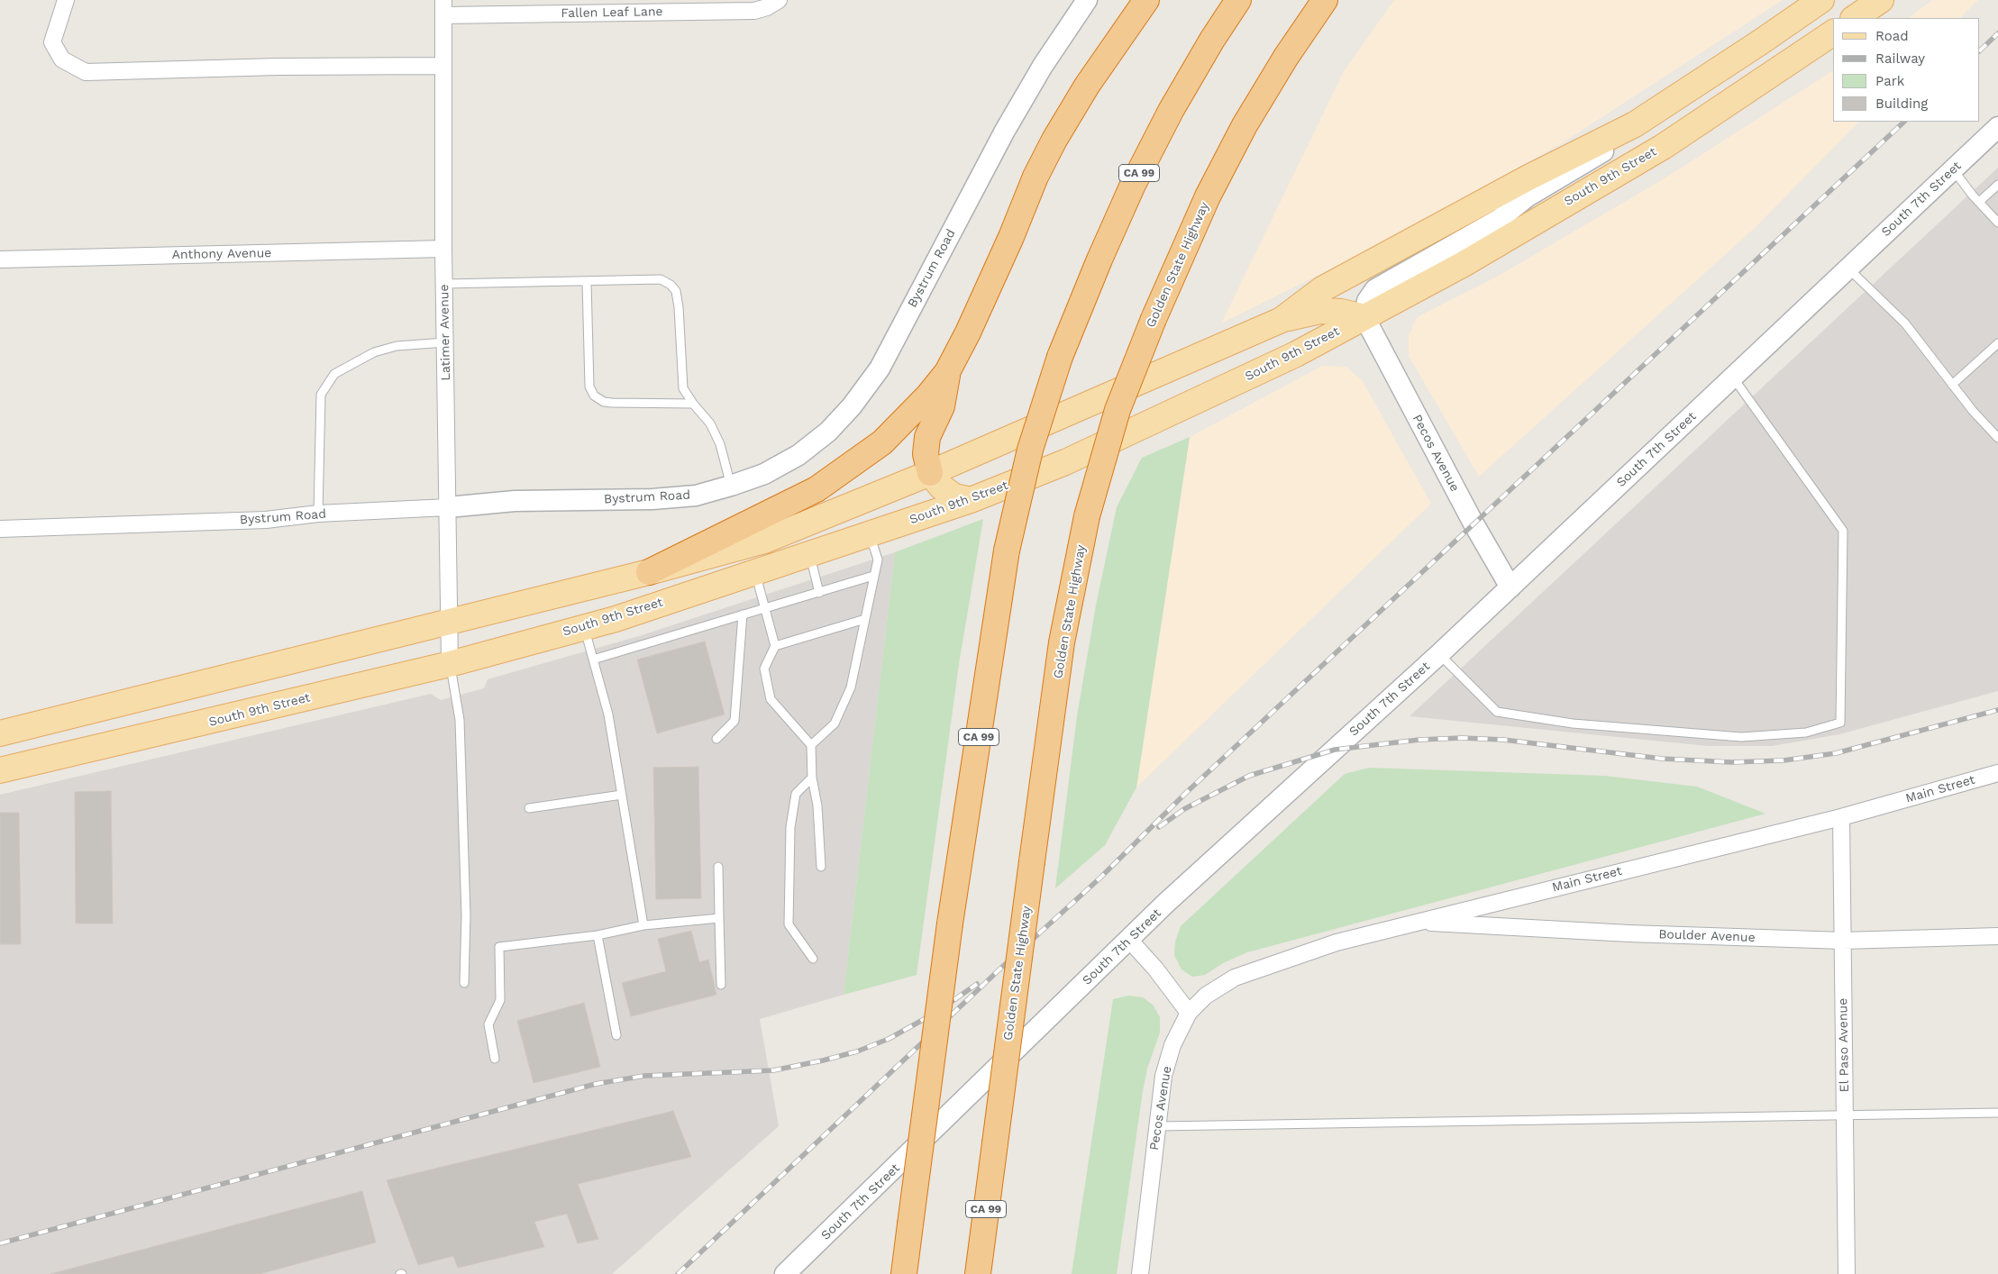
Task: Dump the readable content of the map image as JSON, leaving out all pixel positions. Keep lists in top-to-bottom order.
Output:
{
  "streets": {
    "highway": ["CA 99", "Golden State Highway"],
    "main road": ["South 9th Street"],
    "street": [
      "Fallen Leaf Lane",
      "South 7th Street",
      "Anthony Avenue",
      "Bystrum Road",
      "Latimer Avenue",
      "Pecos Avenue",
      "Main Street",
      "Boulder Avenue",
      "El Paso Avenue"
    ]
  },
  "crossings": [
    ["Fallen Leaf Lane", "Latimer Avenue"],
    ["South 9th Street", "Latimer Avenue"],
    ["South 9th Street", "Pecos Avenue"],
    ["South 7th Street", "Pecos Avenue"],
    ["Anthony Avenue", "Latimer Avenue"],
    ["Bystrum Road", "Latimer Avenue"],
    ["Pecos Avenue", "Main Street"],
    ["Main Street", "Boulder Avenue"],
    ["Main Street", "El Paso Avenue"],
    ["Boulder Avenue", "El Paso Avenue"]
  ],
  "legend": [
    "Road",
    "Railway",
    "Park",
    "Building"
  ]
}
